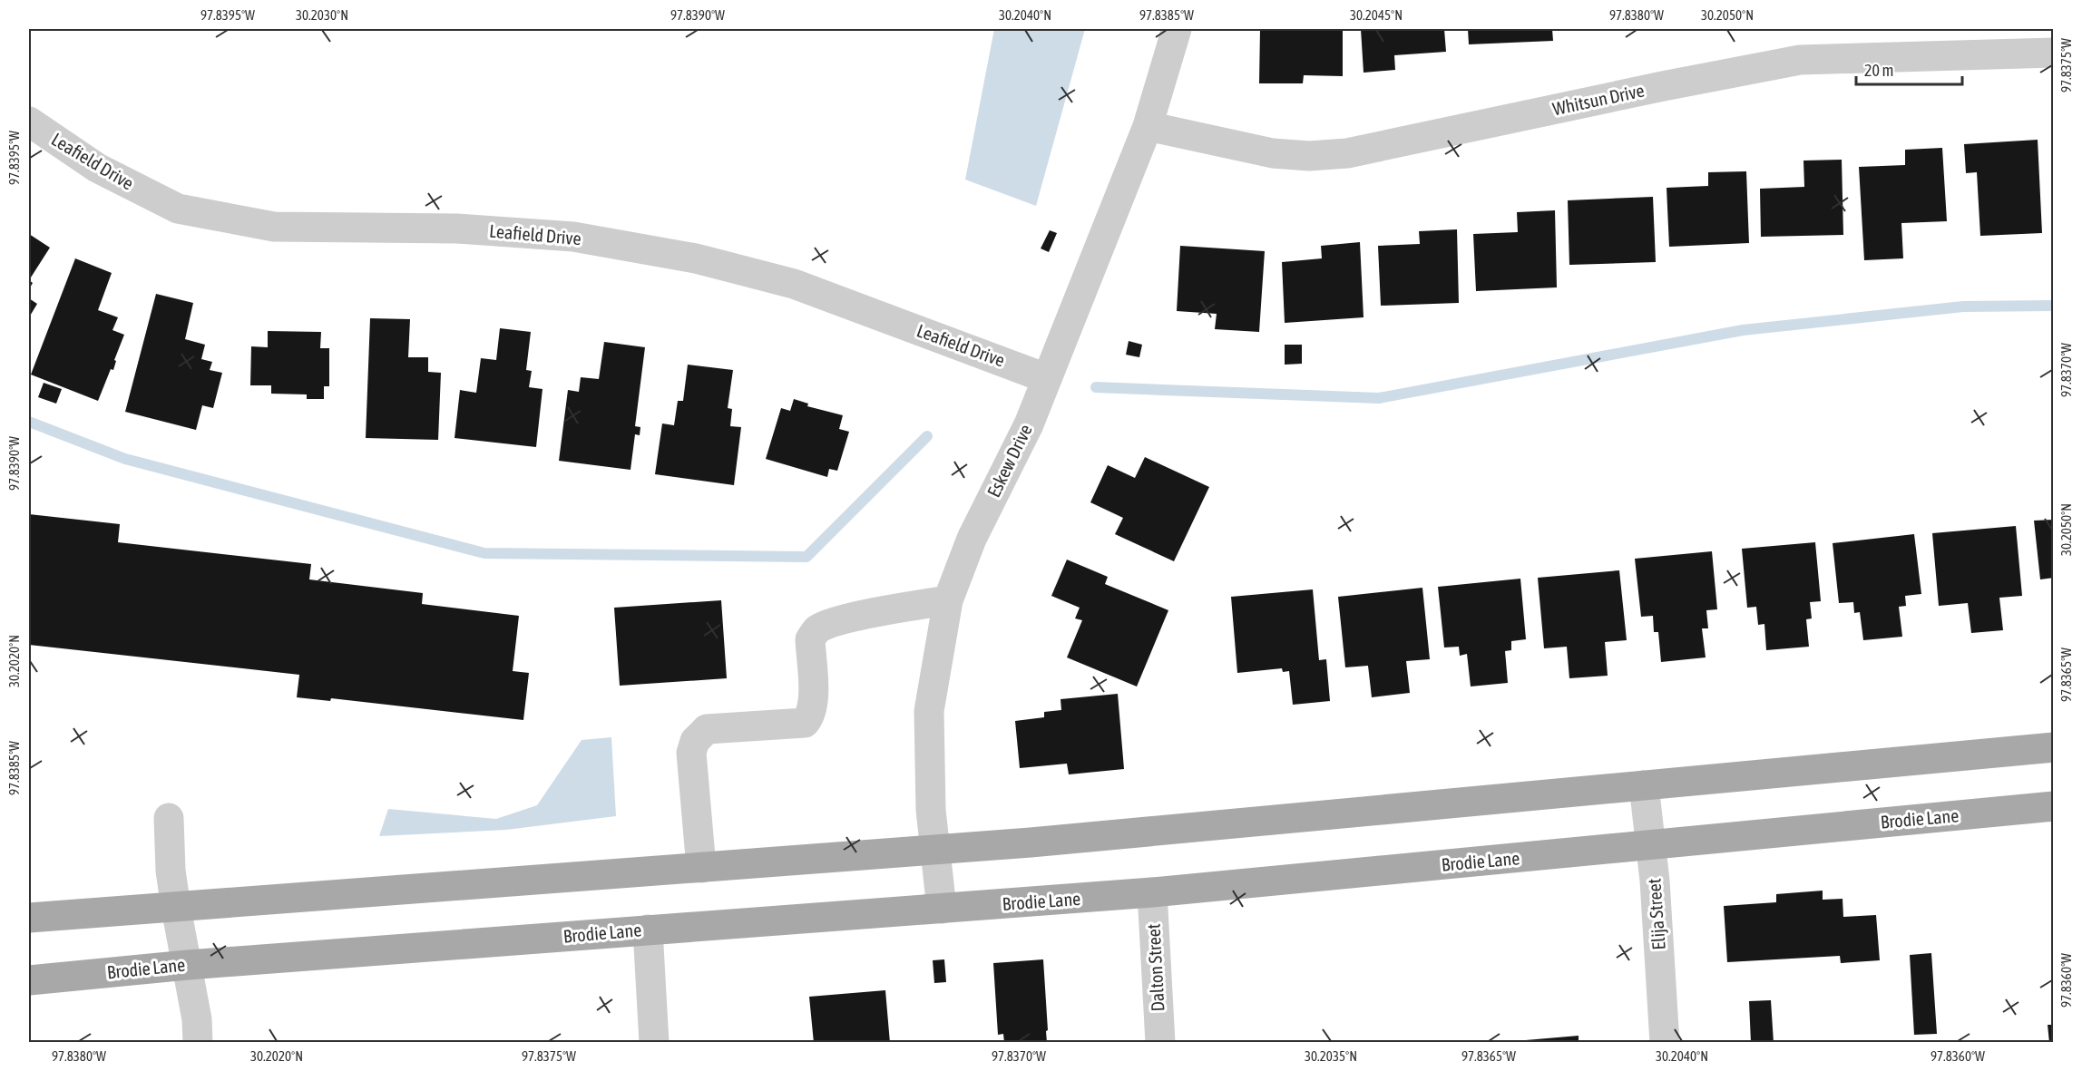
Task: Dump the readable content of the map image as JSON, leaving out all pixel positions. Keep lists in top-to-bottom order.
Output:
{
  "streets": {
    "main road": ["Brodie Lane"],
    "street": [
      "Whitsun Drive",
      "Leafield Drive",
      "Eskew Drive",
      "Elija Street",
      "Dalton Street"
    ]
  },
  "crossings": [
    ["Whitsun Drive", "Eskew Drive"],
    ["Leafield Drive", "Eskew Drive"],
    ["Eskew Drive", "Brodie Lane"],
    ["Brodie Lane", "Elija Street"],
    ["Brodie Lane", "Dalton Street"]
  ],
  "scale_bar": "20 m",
  "coordinates": [
    "97.8395°W",
    "30.2030°N",
    "97.8390°W",
    "30.2040°N",
    "97.8385°W",
    "30.2045°N",
    "97.8380°W",
    "30.2050°N",
    "97.8375°W",
    "97.8370°W",
    "30.2020°N",
    "97.8365°W",
    "97.8360°W",
    "30.2035°N"
  ]
}
